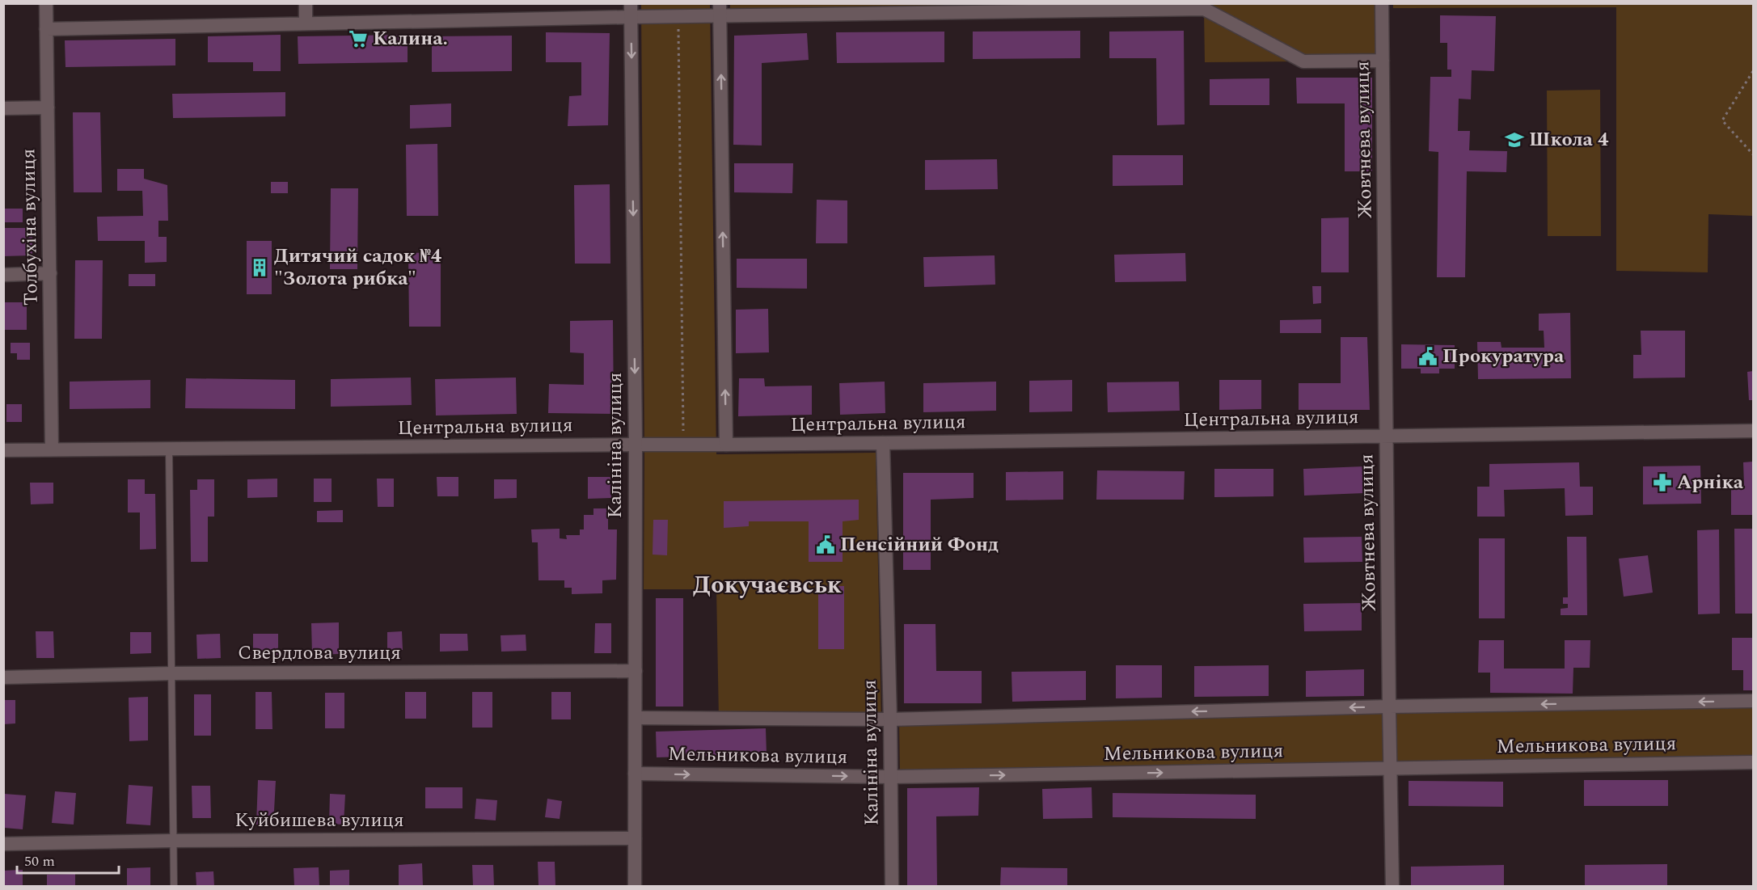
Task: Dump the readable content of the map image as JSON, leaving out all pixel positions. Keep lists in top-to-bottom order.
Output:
{
  "streets": {
    "street": [
      "Жовтнева вулиця",
      "Толбухіна вулиця",
      "Центральна вулиця",
      "Калініна вулиця",
      "Свердлова вулиця",
      "Мельникова вулиця",
      "Куйбишева вулиця"
    ]
  },
  "crossings": [
    ["Жовтнева вулиця", "Центральна вулиця"],
    ["Жовтнева вулиця", "Мельникова вулиця"],
    ["Толбухіна вулиця", "Центральна вулиця"],
    ["Центральна вулиця", "Калініна вулиця"],
    ["Калініна вулиця", "Свердлова вулиця"],
    ["Калініна вулиця", "Мельникова вулиця"],
    ["Калініна вулиця", "Куйбишева вулиця"]
  ],
  "districts": ["Докучаєвськ"],
  "places": {
    "supermarket": ["Калина."],
    "school or university": ["Школа 4"],
    "building": ["Дитячий садок №4 \"Золота рибка\""],
    "public building": ["Прокуратура", "Пенсійний Фонд"],
    "pharmacy": ["Арніка"]
  },
  "scale_bar": "50 m"
}
